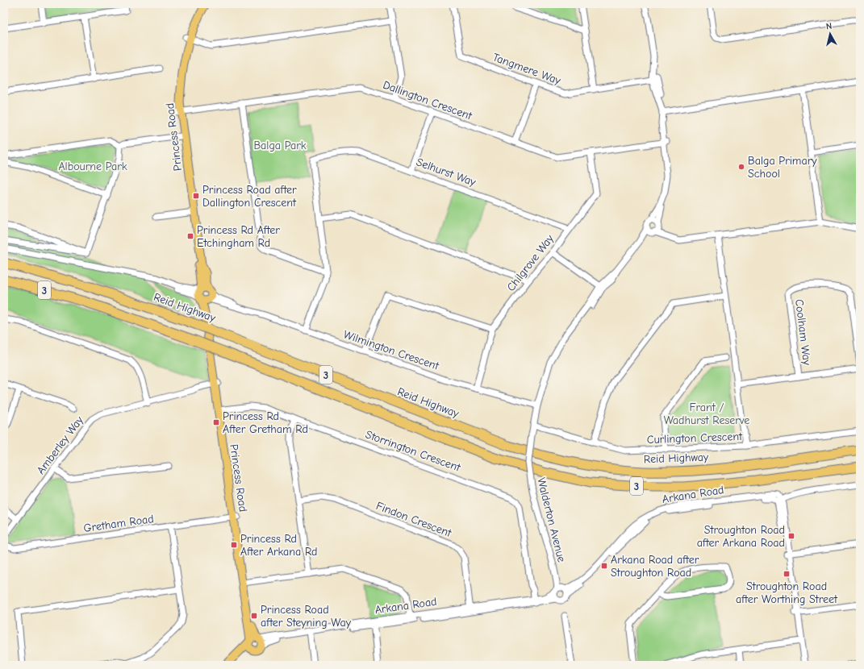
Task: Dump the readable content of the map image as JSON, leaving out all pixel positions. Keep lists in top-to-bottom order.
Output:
{
  "streets": {
    "highway": ["3", "Reid Highway"],
    "main road": ["Princess Road"],
    "street": [
      "Tangmere Way",
      "Dallington Crescent",
      "Selhurst Way",
      "Chilgrove Way",
      "Coolham Way",
      "Wilmington Crescent",
      "Curlington Crescent",
      "Amberley Way",
      "Storrington Crescent",
      "Arkana Road",
      "Findon Crescent",
      "Walderton Avenue",
      "Gretham Road"
    ]
  },
  "crossings": [
    ["Dallington Crescent", "Princess Road"],
    ["Dallington Crescent", "Chilgrove Way"],
    ["Princess Road", "Wilmington Crescent"],
    ["Princess Road", "Amberley Way"],
    ["Princess Road", "Storrington Crescent"],
    ["Princess Road", "Arkana Road"],
    ["Princess Road", "Gretham Road"],
    ["Selhurst Way", "Chilgrove Way"],
    ["Chilgrove Way", "Wilmington Crescent"],
    ["Wilmington Crescent", "Walderton Avenue"],
    ["Curlington Crescent", "Walderton Avenue"],
    ["Storrington Crescent", "Arkana Road"],
    ["Arkana Road", "Findon Crescent"],
    ["Arkana Road", "Walderton Avenue"]
  ],
  "parks": ["Balga Park", "Albourne Park", "Frant / Wadhurst Reserve"],
  "places": {
    "other": ["Balga Primary School"],
    "transit": [
      "Princess Road after Dallington Crescent",
      "Princess Rd After Etchingham Rd",
      "Princess Rd After Gretham Rd",
      "Stroughton Road after Arkana Road",
      "Princess Rd After Arkana Rd",
      "Arkana Road after Stroughton Road",
      "Stroughton Road after Worthing Street",
      "Princess Road after Steyning Way"
    ]
  },
  "north": "top"
}
